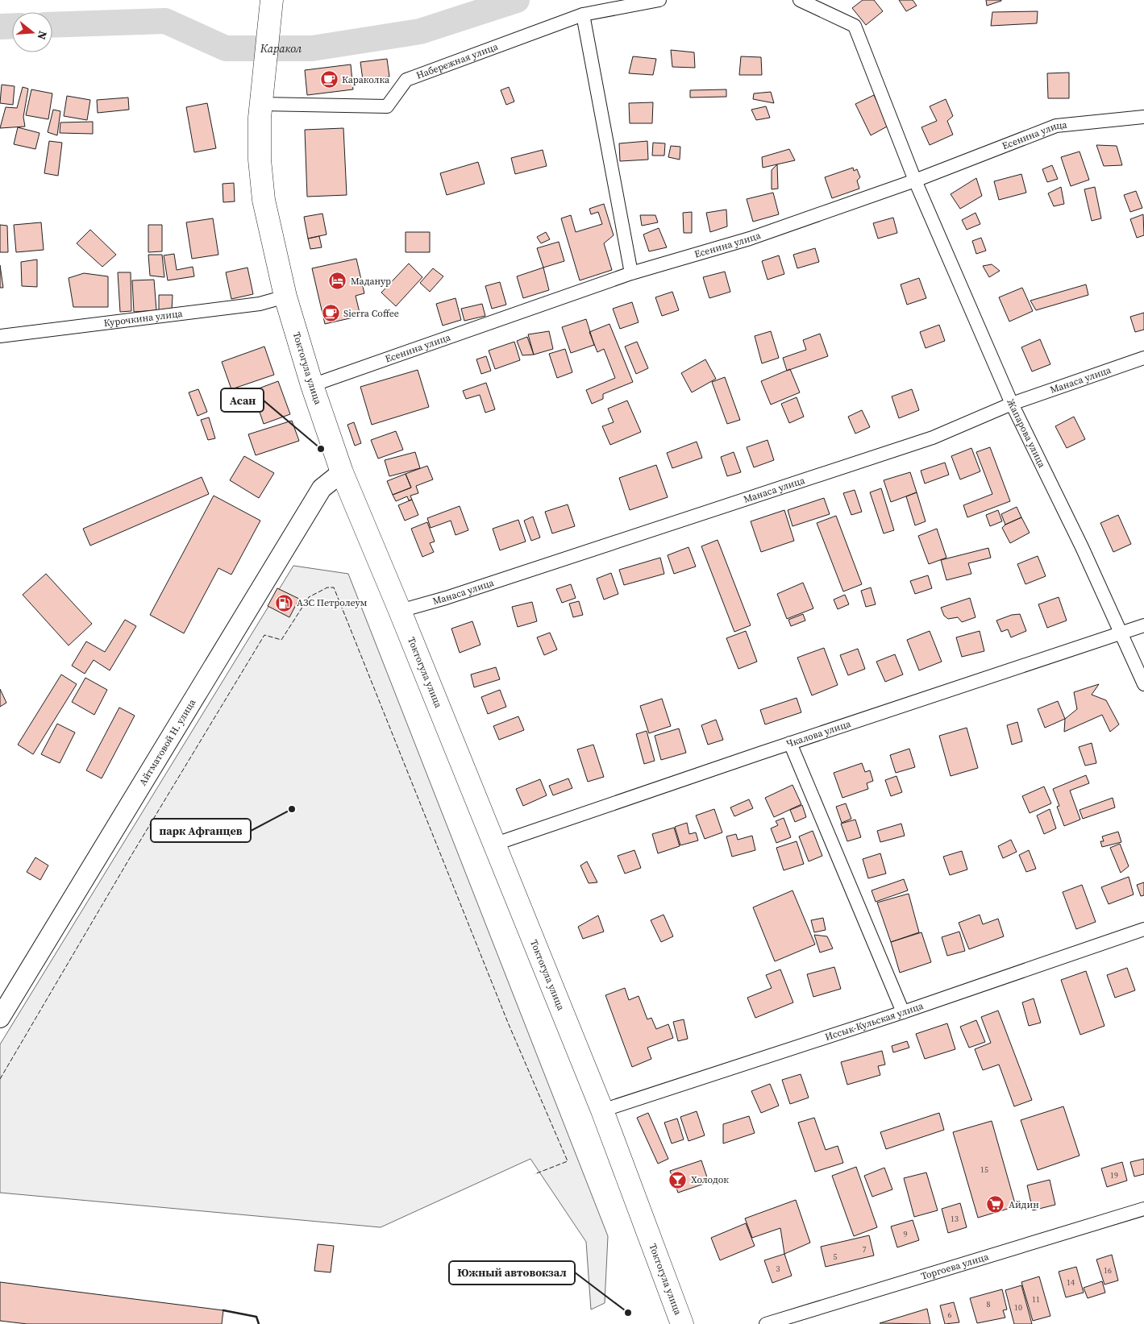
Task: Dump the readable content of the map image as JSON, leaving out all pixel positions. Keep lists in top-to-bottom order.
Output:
{
  "streets": {
    "highway": ["Токтогула улица"],
    "main road": ["Айтматовой Н. улица"],
    "street": [
      "Набережная улица",
      "Есенина улица",
      "Курочкина улица",
      "Манаса улица",
      "Жапарова улица",
      "Чкалова улица",
      "Иссык-Кульская улица",
      "Торгоева улица"
    ]
  },
  "crossings": [
    ["Набережная улица", "Токтогула улица"],
    ["Есенина улица", "Токтогула улица"],
    ["Есенина улица", "Жапарова улица"],
    ["Курочкина улица", "Токтогула улица"],
    ["Токтогула улица", "Манаса улица"],
    ["Токтогула улица", "Чкалова улица"],
    ["Токтогула улица", "Айтматовой Н. улица"],
    ["Токтогула улица", "Иссык-Кульская улица"],
    ["Манаса улица", "Жапарова улица"],
    ["Жапарова улица", "Чкалова улица"]
  ],
  "water": ["Каракол"],
  "places": {
    "cafe": ["Караколка", "Sierra Coffee"],
    "hotel": ["Маданур"],
    "other": ["Асан", "парк Афганцев", "Южный автовокзал"],
    "fuel station": ["АЗС Петролеум"],
    "bar": ["Холодок"],
    "supermarket": ["Айдин"]
  },
  "house_numbers": [
    "15",
    "19",
    "13",
    "9",
    "7",
    "5",
    "3",
    "16",
    "14",
    "11",
    "8",
    "10",
    "6"
  ],
  "north": "right"
}
